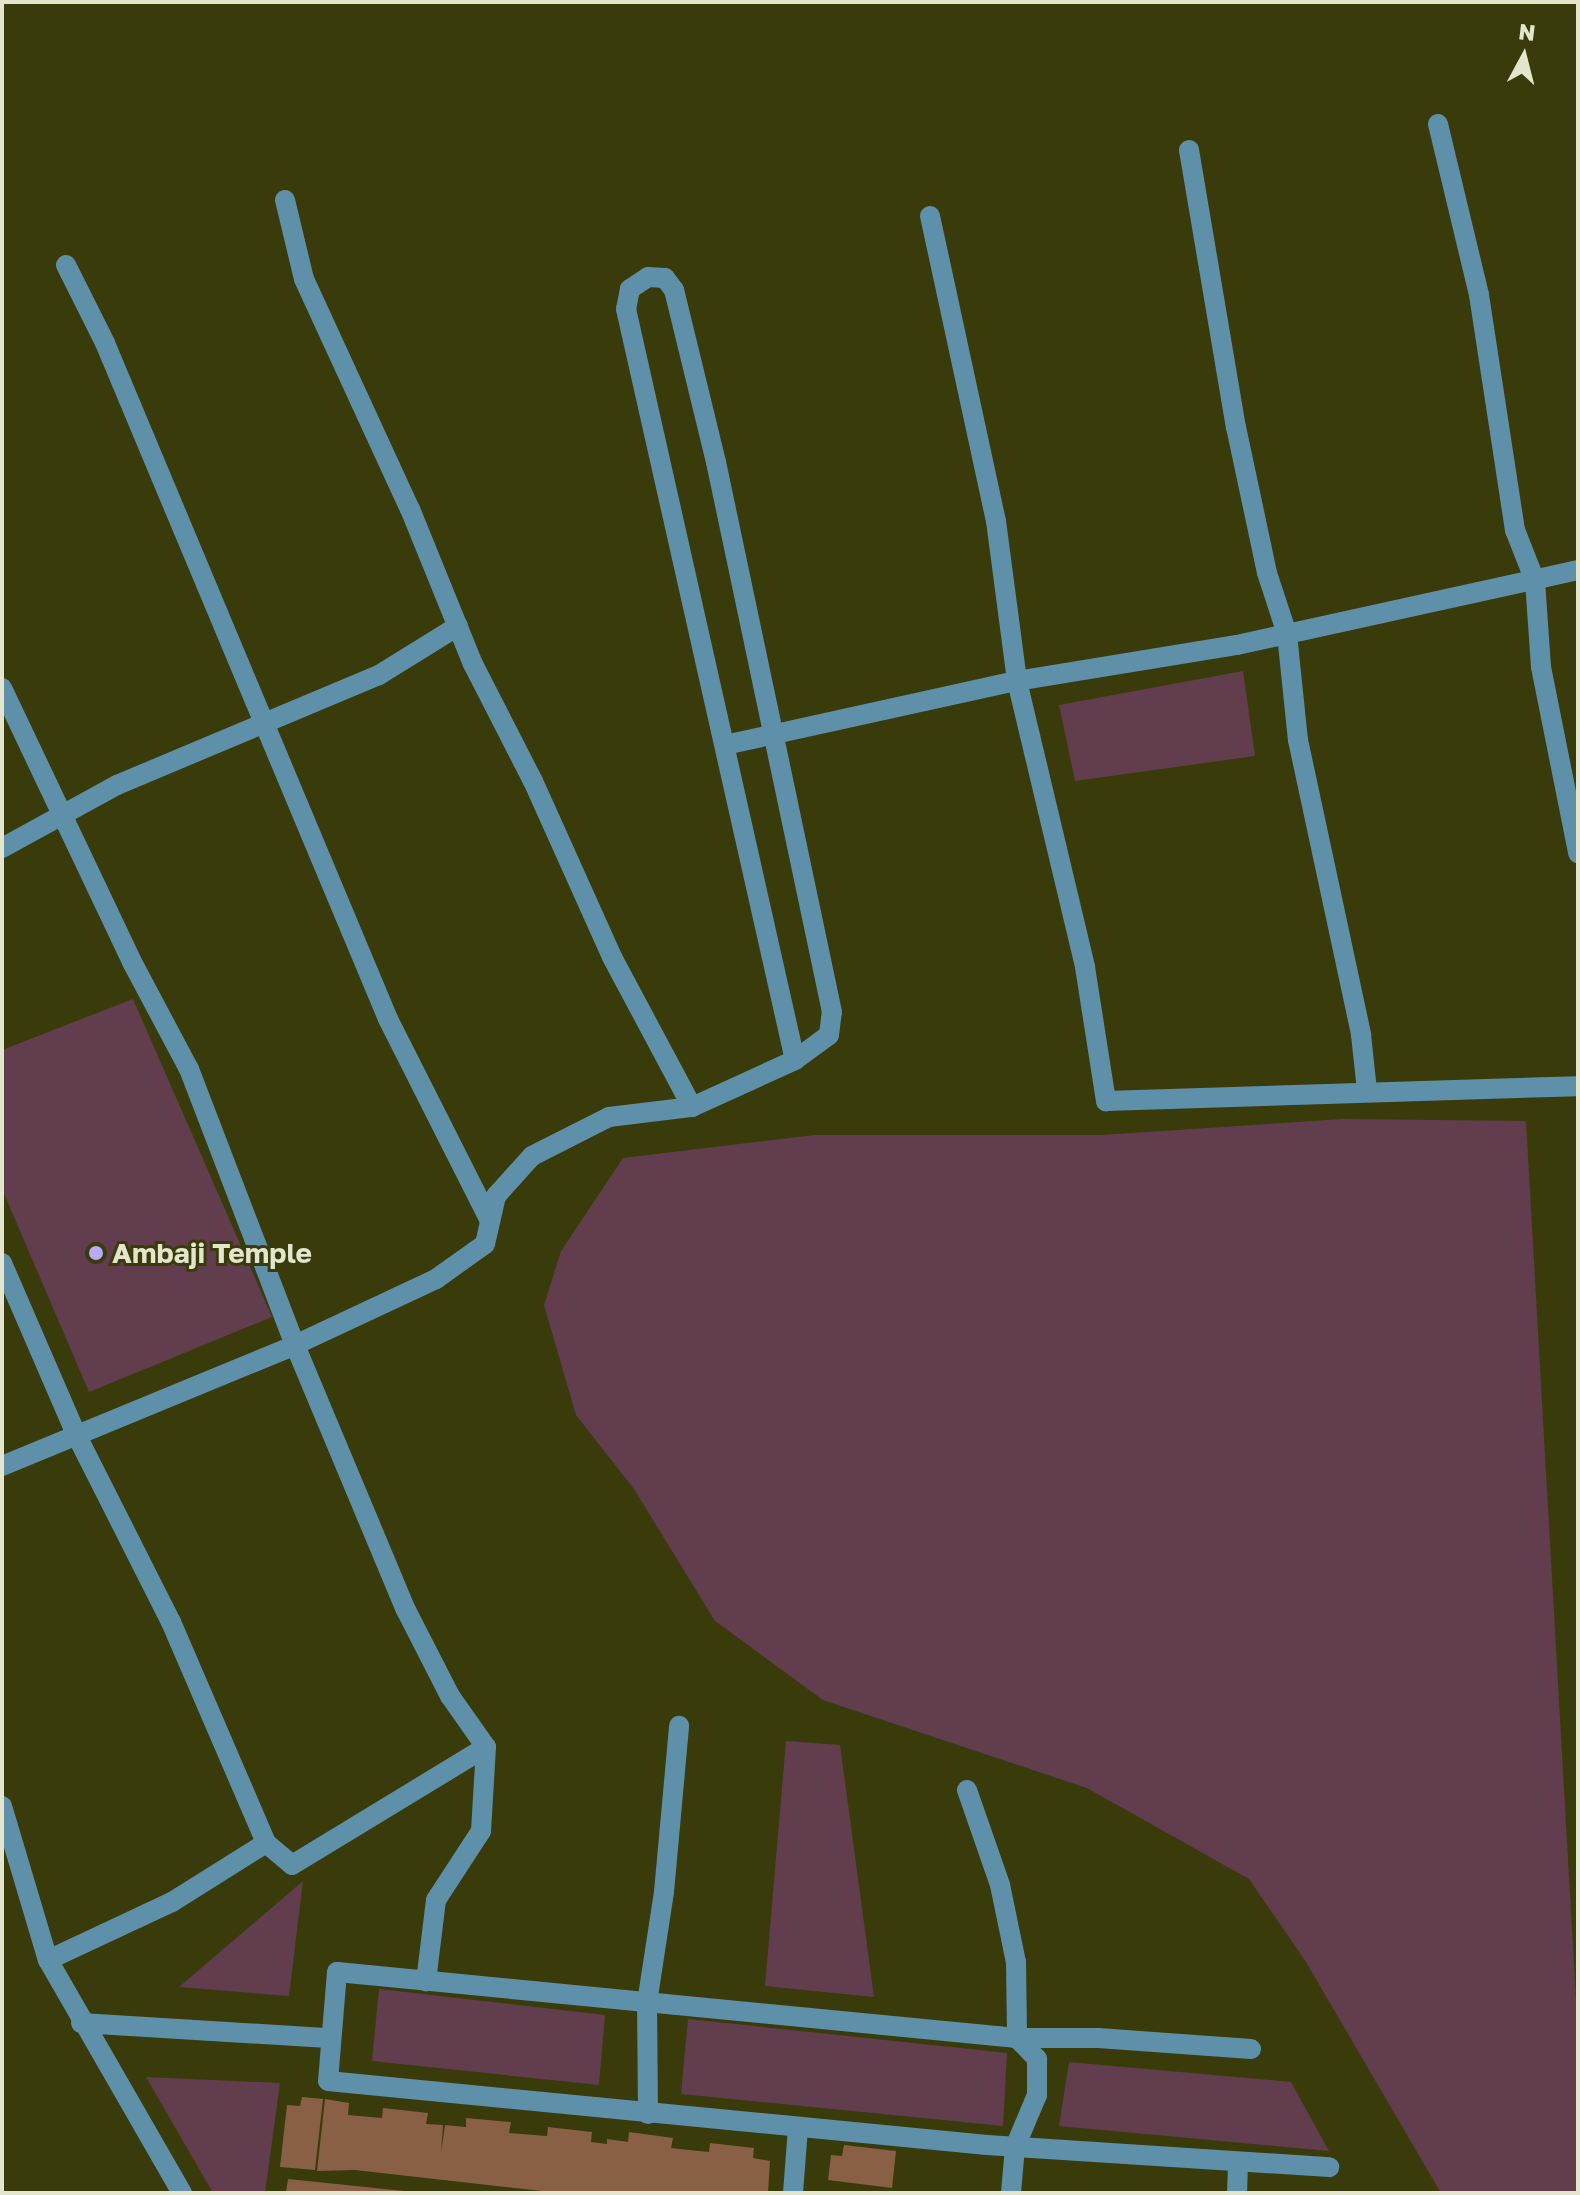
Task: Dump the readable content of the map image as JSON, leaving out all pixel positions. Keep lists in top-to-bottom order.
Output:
{
  "places": ["Ambaji Temple"],
  "north": "top"
}
